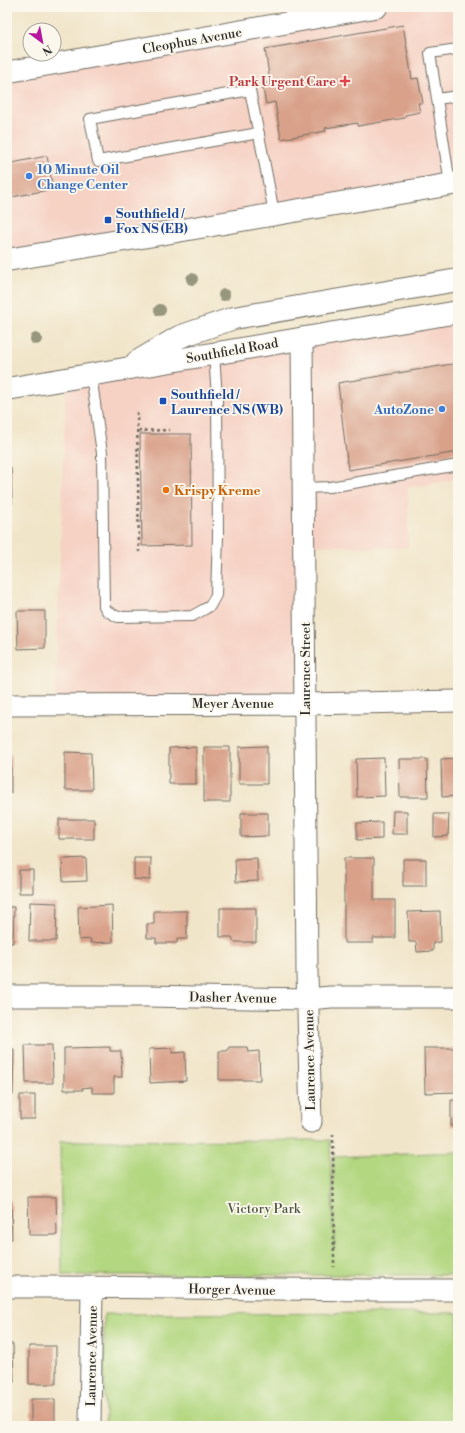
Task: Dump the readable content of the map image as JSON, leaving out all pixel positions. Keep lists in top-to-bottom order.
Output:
{
  "streets": {
    "highway": ["Southfield Road"],
    "street": [
      "Cleophus Avenue",
      "Laurence Street",
      "Meyer Avenue",
      "Dasher Avenue",
      "Laurence Avenue",
      "Horger Avenue"
    ]
  },
  "crossings": [
    ["Southfield Road", "Laurence Street"],
    ["Laurence Street", "Meyer Avenue"],
    ["Laurence Street", "Dasher Avenue"],
    ["Laurence Street", "Laurence Avenue"],
    ["Dasher Avenue", "Laurence Avenue"],
    ["Laurence Avenue", "Horger Avenue"]
  ],
  "parks": ["Victory Park"],
  "places": {
    "health": ["Park Urgent Care"],
    "other": ["10 Minute Oil Change Center", "AutoZone", "Krispy Kreme"],
    "transit": ["Southfield / Fox NS (EB)", "Southfield / Laurence NS (WB)"]
  },
  "north": "bottom right"
}
